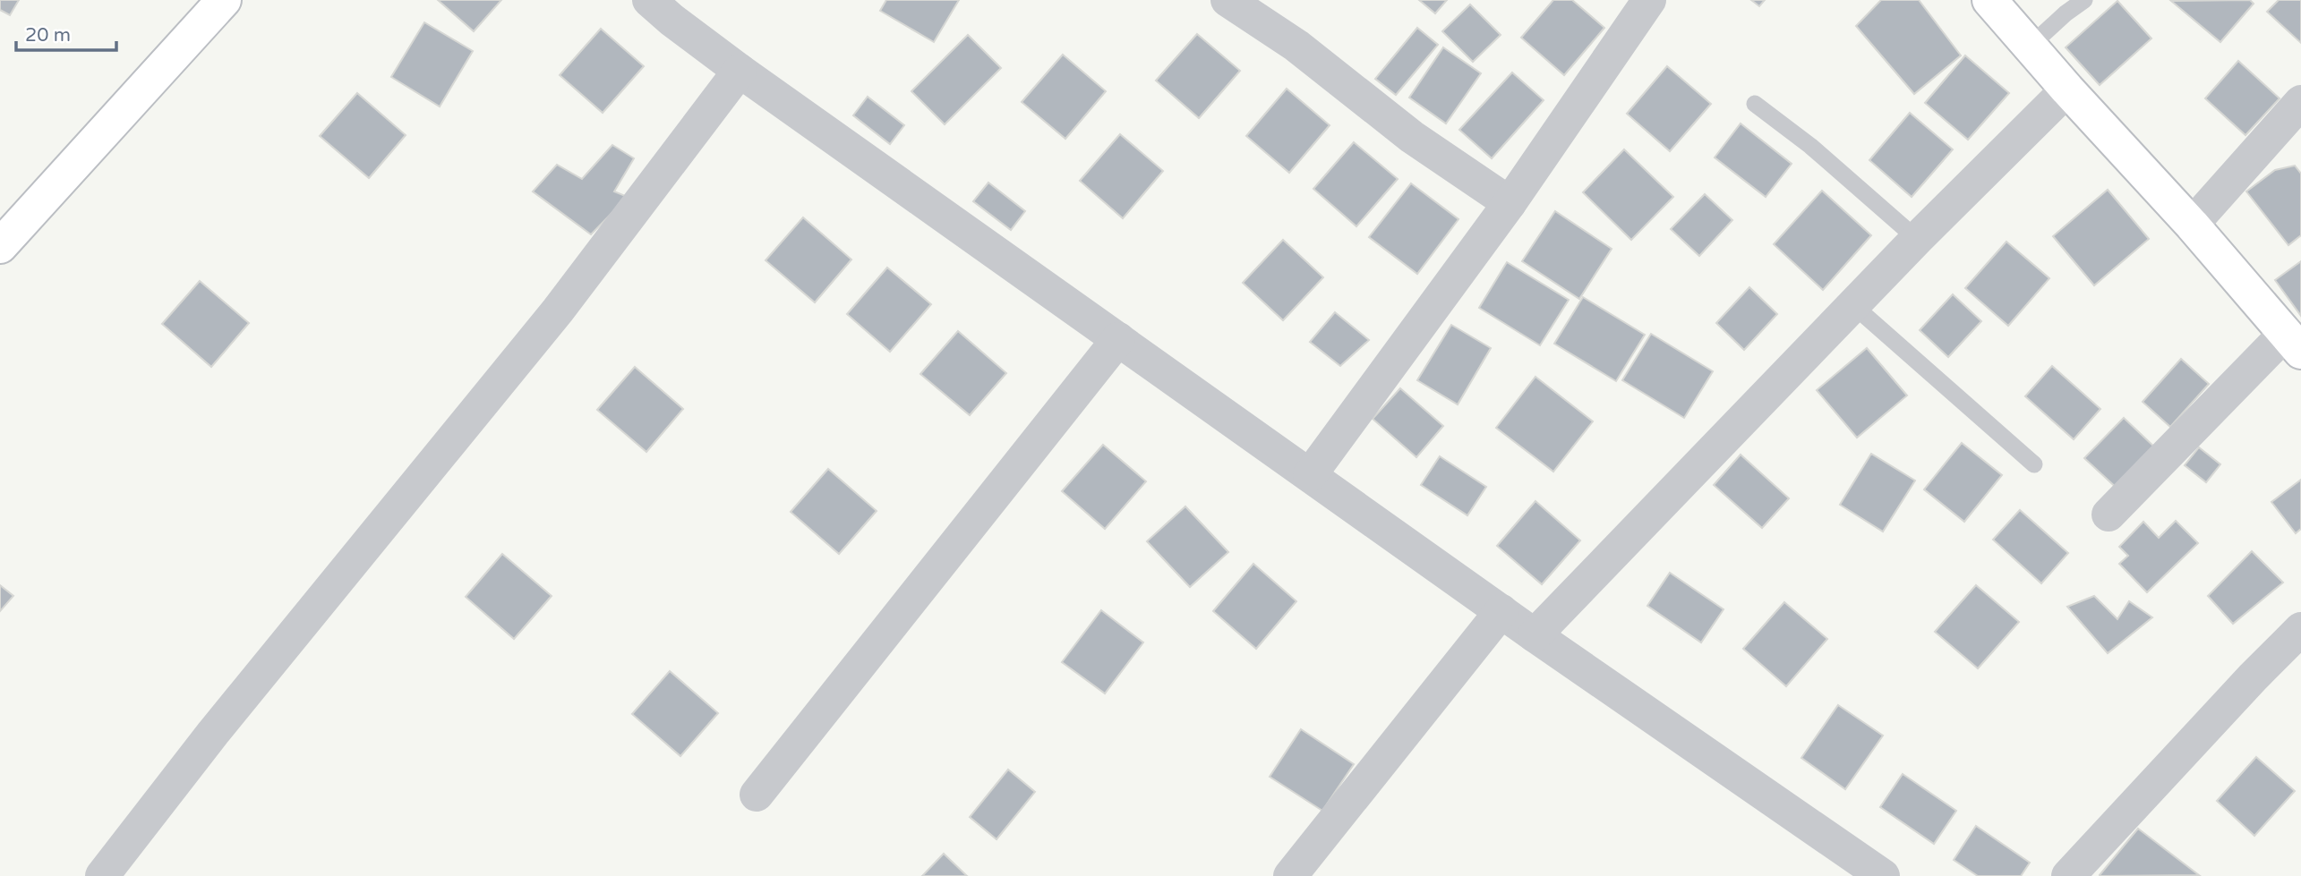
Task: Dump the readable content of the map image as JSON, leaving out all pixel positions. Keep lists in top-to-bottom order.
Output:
{
  "scale_bar": "20 m"
}
